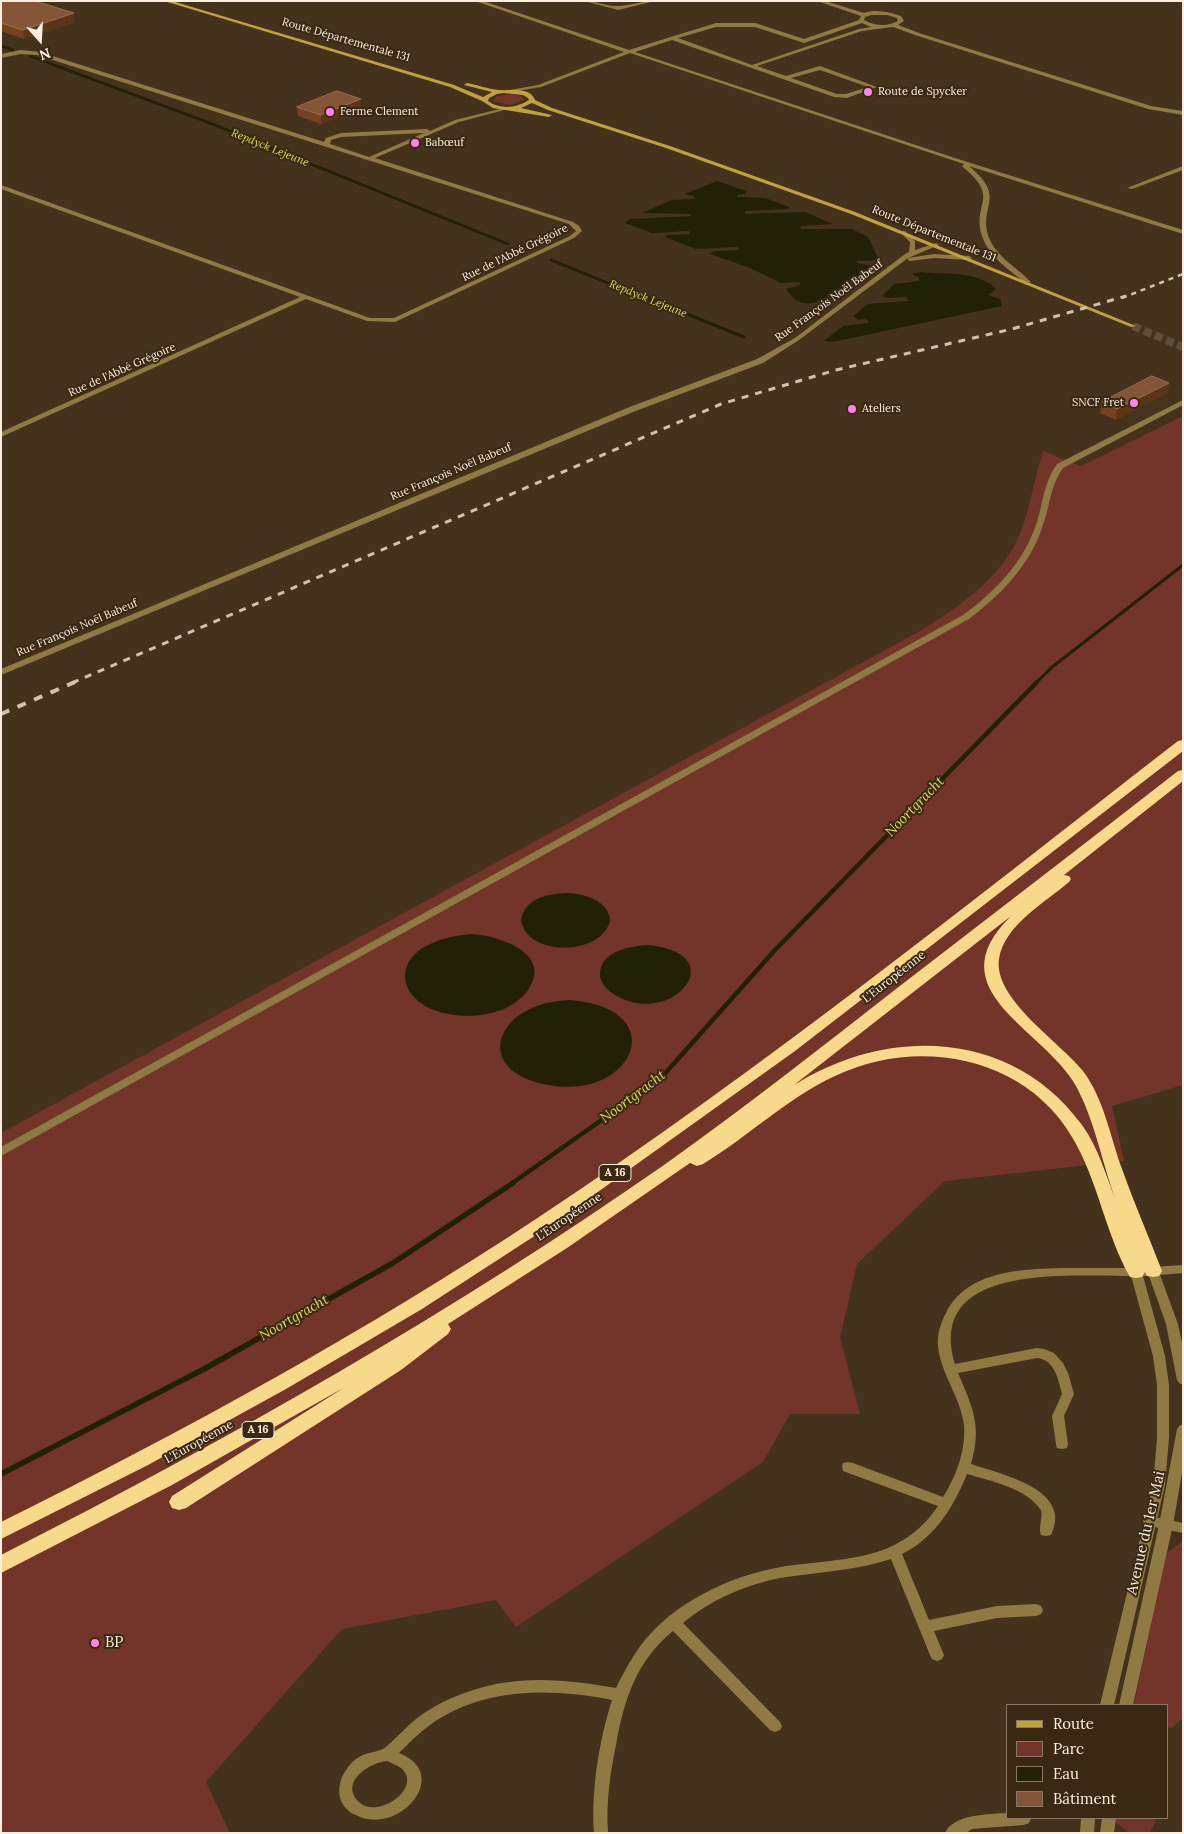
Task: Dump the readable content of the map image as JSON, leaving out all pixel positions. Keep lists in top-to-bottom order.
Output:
{
  "streets": {
    "highway": ["L'Européenne", "A 16"],
    "main road": ["Route Départementale 131"],
    "street": ["Rue de l'Abbé Grégoire", "Rue François Noël Babeuf", "Avenue du 1er Mai"]
  },
  "crossings": [
    ["Route Départementale 131", "Rue de l'Abbé Grégoire"],
    ["Route Départementale 131", "Rue François Noël Babeuf"]
  ],
  "water": ["Repdyck Lejeune", "Noortgracht"],
  "places": [
    "Route de Spycker",
    "Ferme Clement",
    "Babœuf",
    "SNCF Fret",
    "Ateliers",
    "BP"
  ],
  "legend": [
    "Route",
    "Parc",
    "Eau",
    "Bâtiment"
  ],
  "north": "bottom"
}
